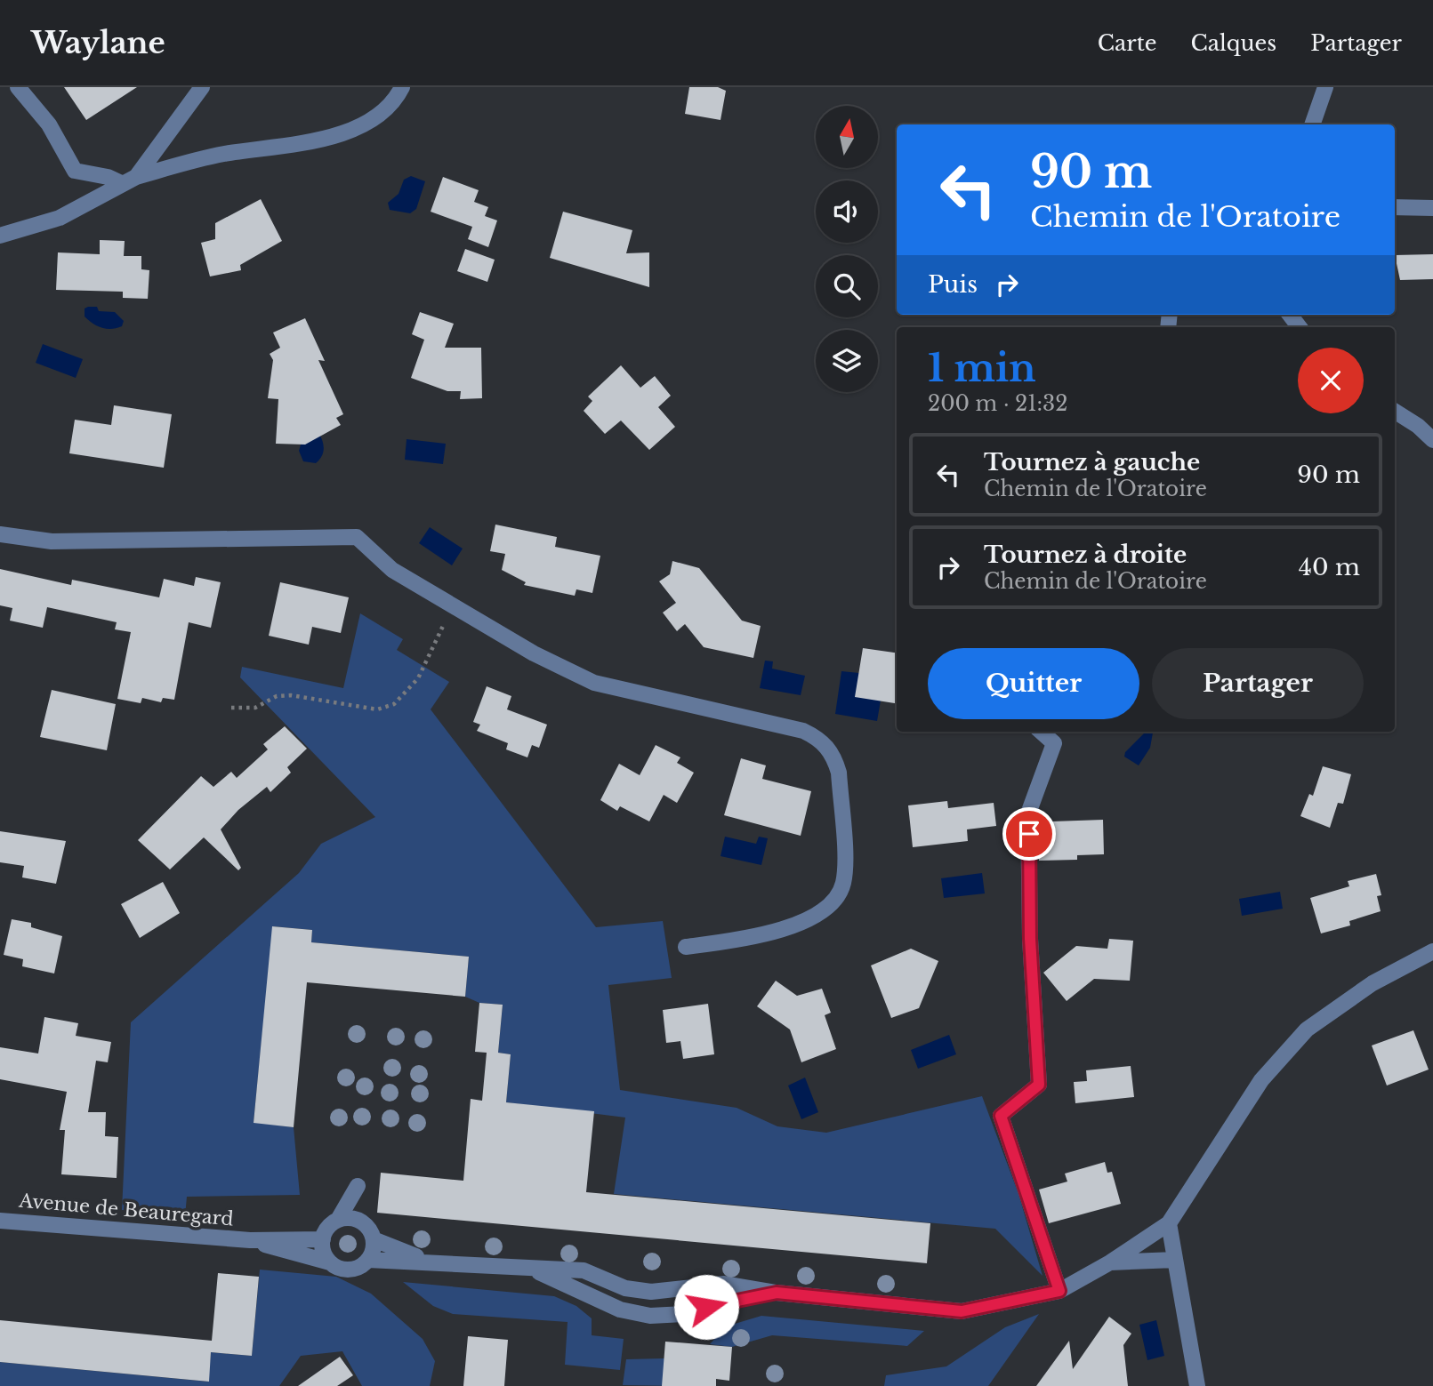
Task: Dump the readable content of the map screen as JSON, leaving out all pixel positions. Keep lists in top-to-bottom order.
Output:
{
  "streets": {
    "street": ["Avenue de Beauregard"]
  },
  "north": "top",
  "page": {
    "header": "Waylane",
    "nav": ["Carte", "Calques", "Partager"],
    "turn": ["90 m", "Chemin de l'Oratoire"],
    "then": "Puis",
    "heading": ["1 min", "200 m · 21:32"],
    "list": [
      {
        "name": "Tournez à gauche",
        "note": "Chemin de l'Oratoire",
        "value": "90 m"
      },
      {
        "name": "Tournez à droite",
        "note": "Chemin de l'Oratoire",
        "value": "40 m"
      }
    ],
    "buttons": ["Quitter", "Partager"]
  }
}
